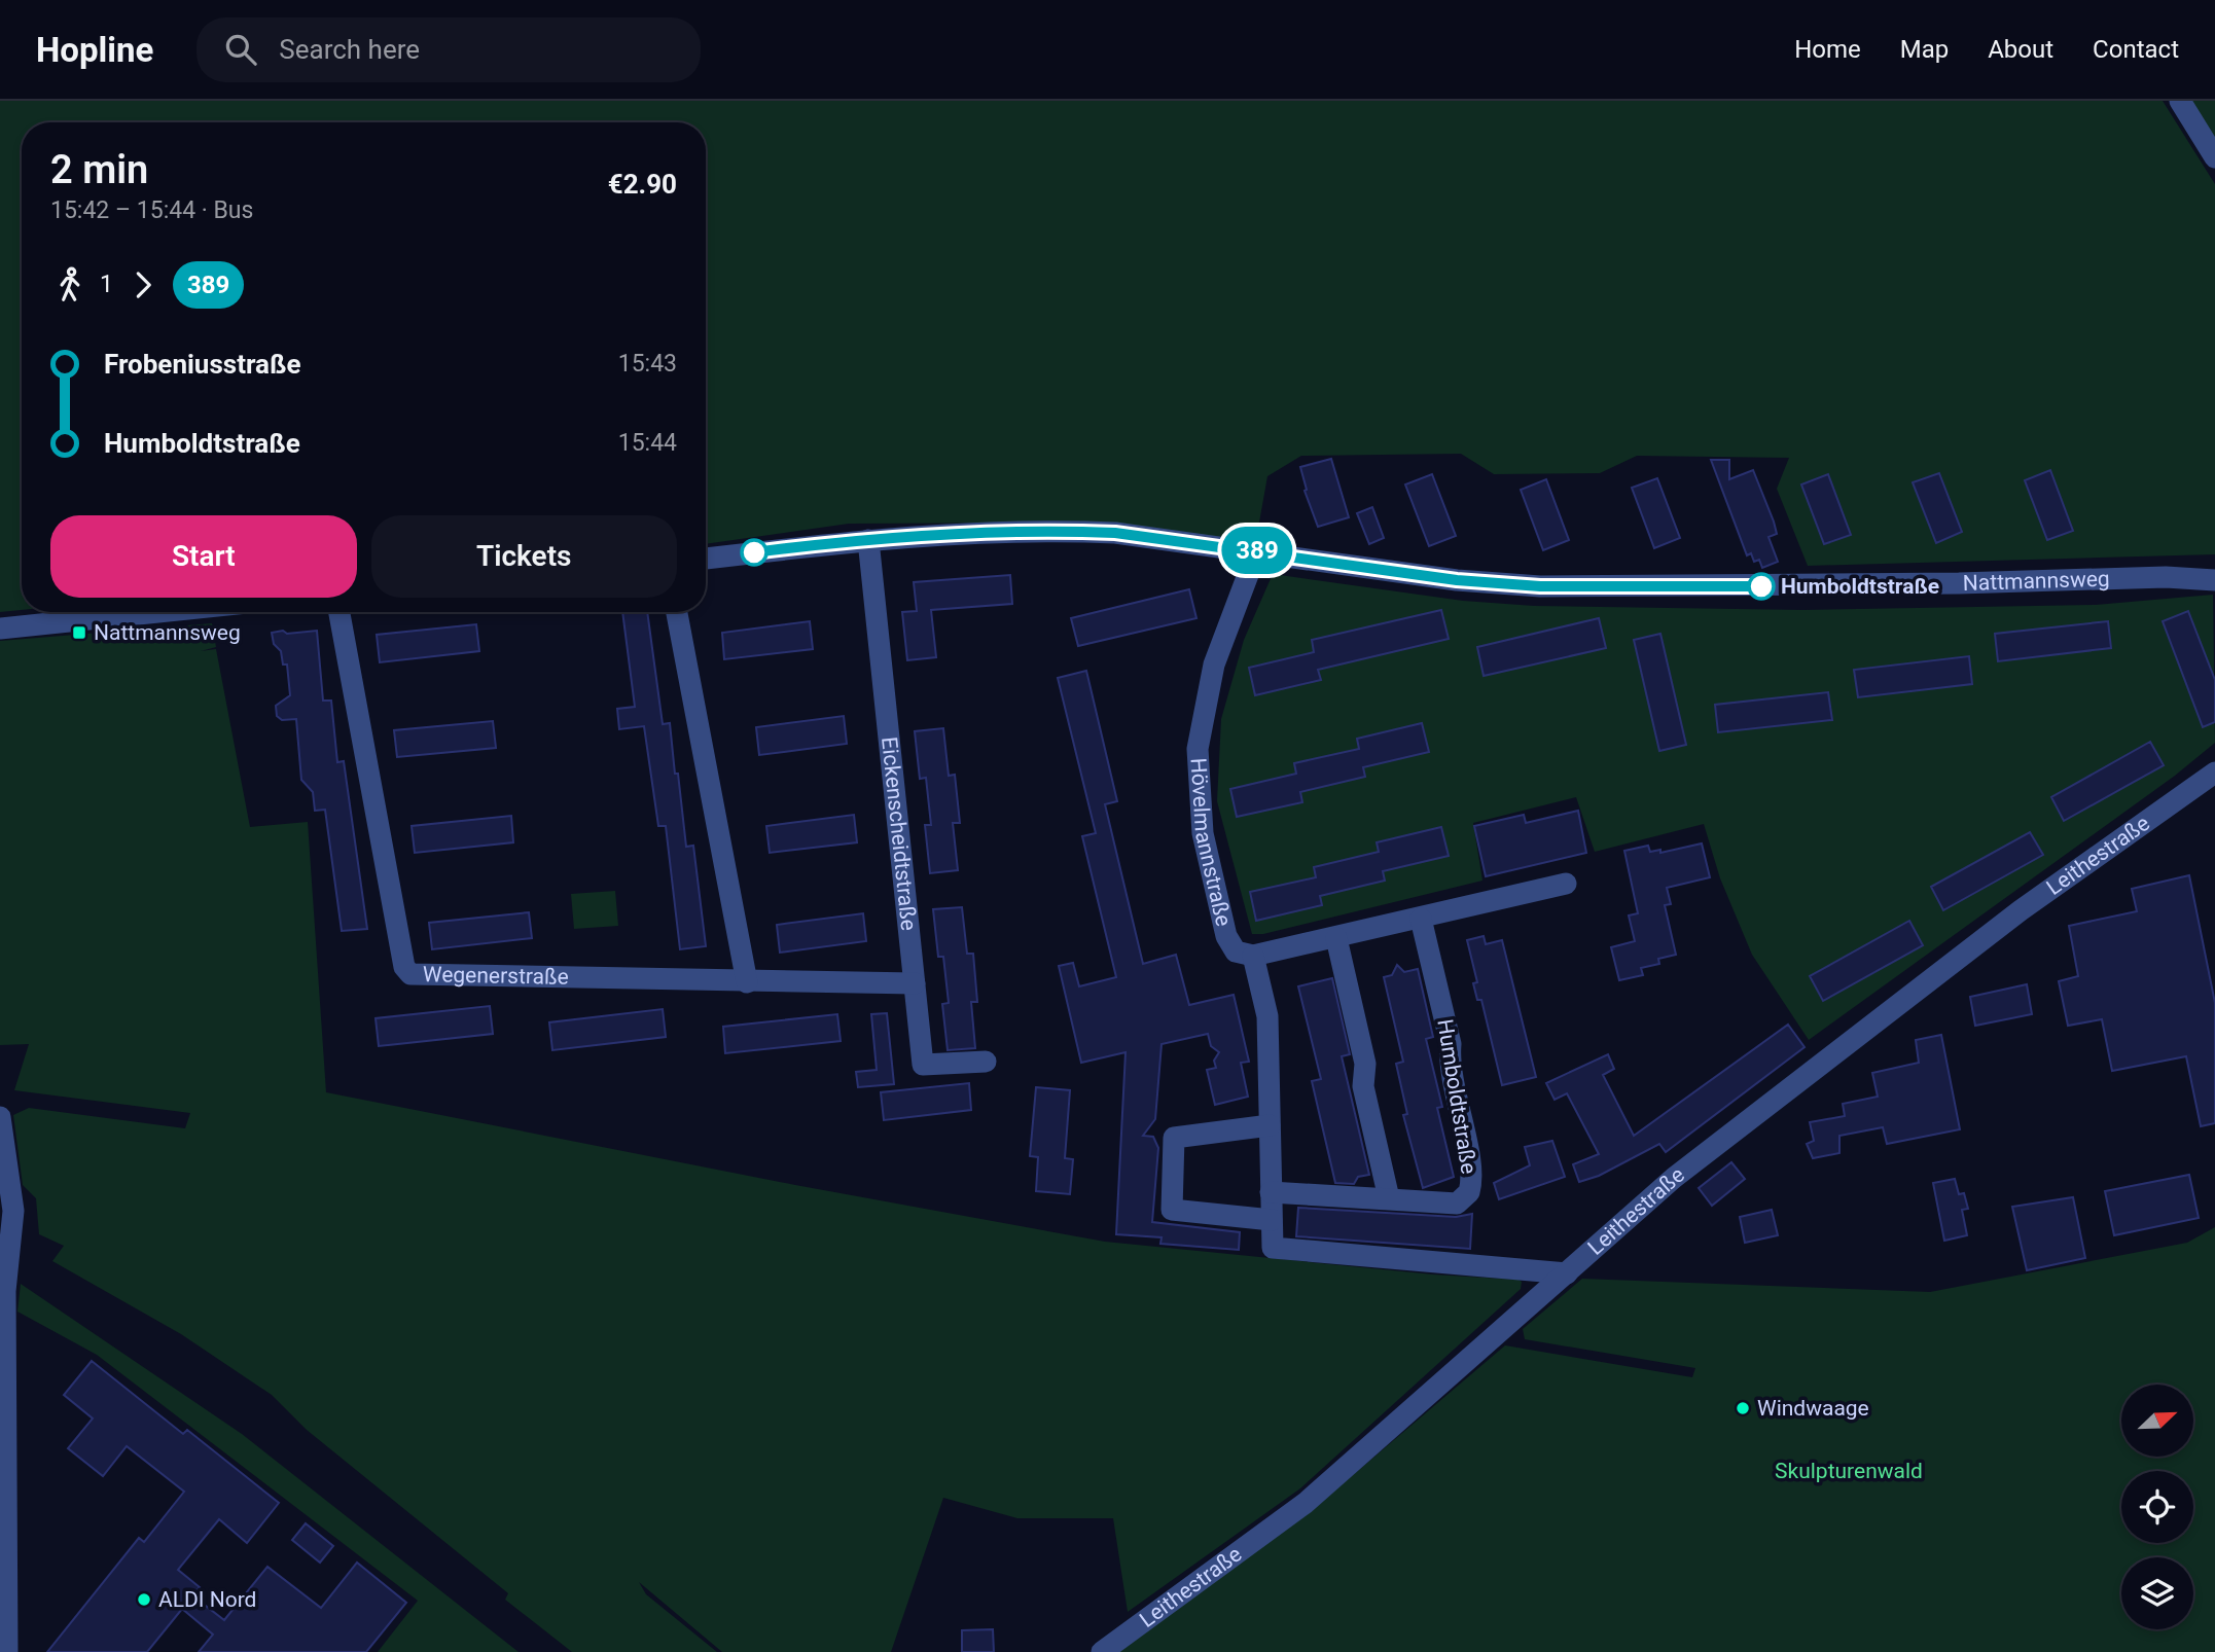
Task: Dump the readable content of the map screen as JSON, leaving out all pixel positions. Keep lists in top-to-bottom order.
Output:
{
  "streets": {
    "street": [
      "Nattmannsweg",
      "Eickenscheidtstraße",
      "Hövelmannstraße",
      "Leithestraße",
      "Wegenerstraße",
      "Humboldtstraße"
    ]
  },
  "crossings": [
    ["Nattmannsweg", "Eickenscheidtstraße"],
    ["Nattmannsweg", "Hövelmannstraße"],
    ["Eickenscheidtstraße", "Wegenerstraße"]
  ],
  "parks": ["Skulpturenwald"],
  "places": {
    "other": ["Humboldtstraße", "Windwaage", "ALDI Nord"],
    "transit": ["Nattmannsweg"]
  },
  "lines": ["bus line 389"],
  "north": "top right",
  "page": {
    "header": "Hopline",
    "search": "Search here",
    "nav": [
      "Home",
      "Map",
      "About",
      "Contact"
    ],
    "on_map": "389",
    "heading": ["2 min", "15:42 – 15:44 · Bus", "€2.90"],
    "legs": ["1", "389"],
    "list": [
      {
        "name": "Frobeniusstraße",
        "value": "15:43"
      },
      {
        "name": "Humboldtstraße",
        "value": "15:44"
      }
    ],
    "buttons": ["Start", "Tickets"]
  }
}
